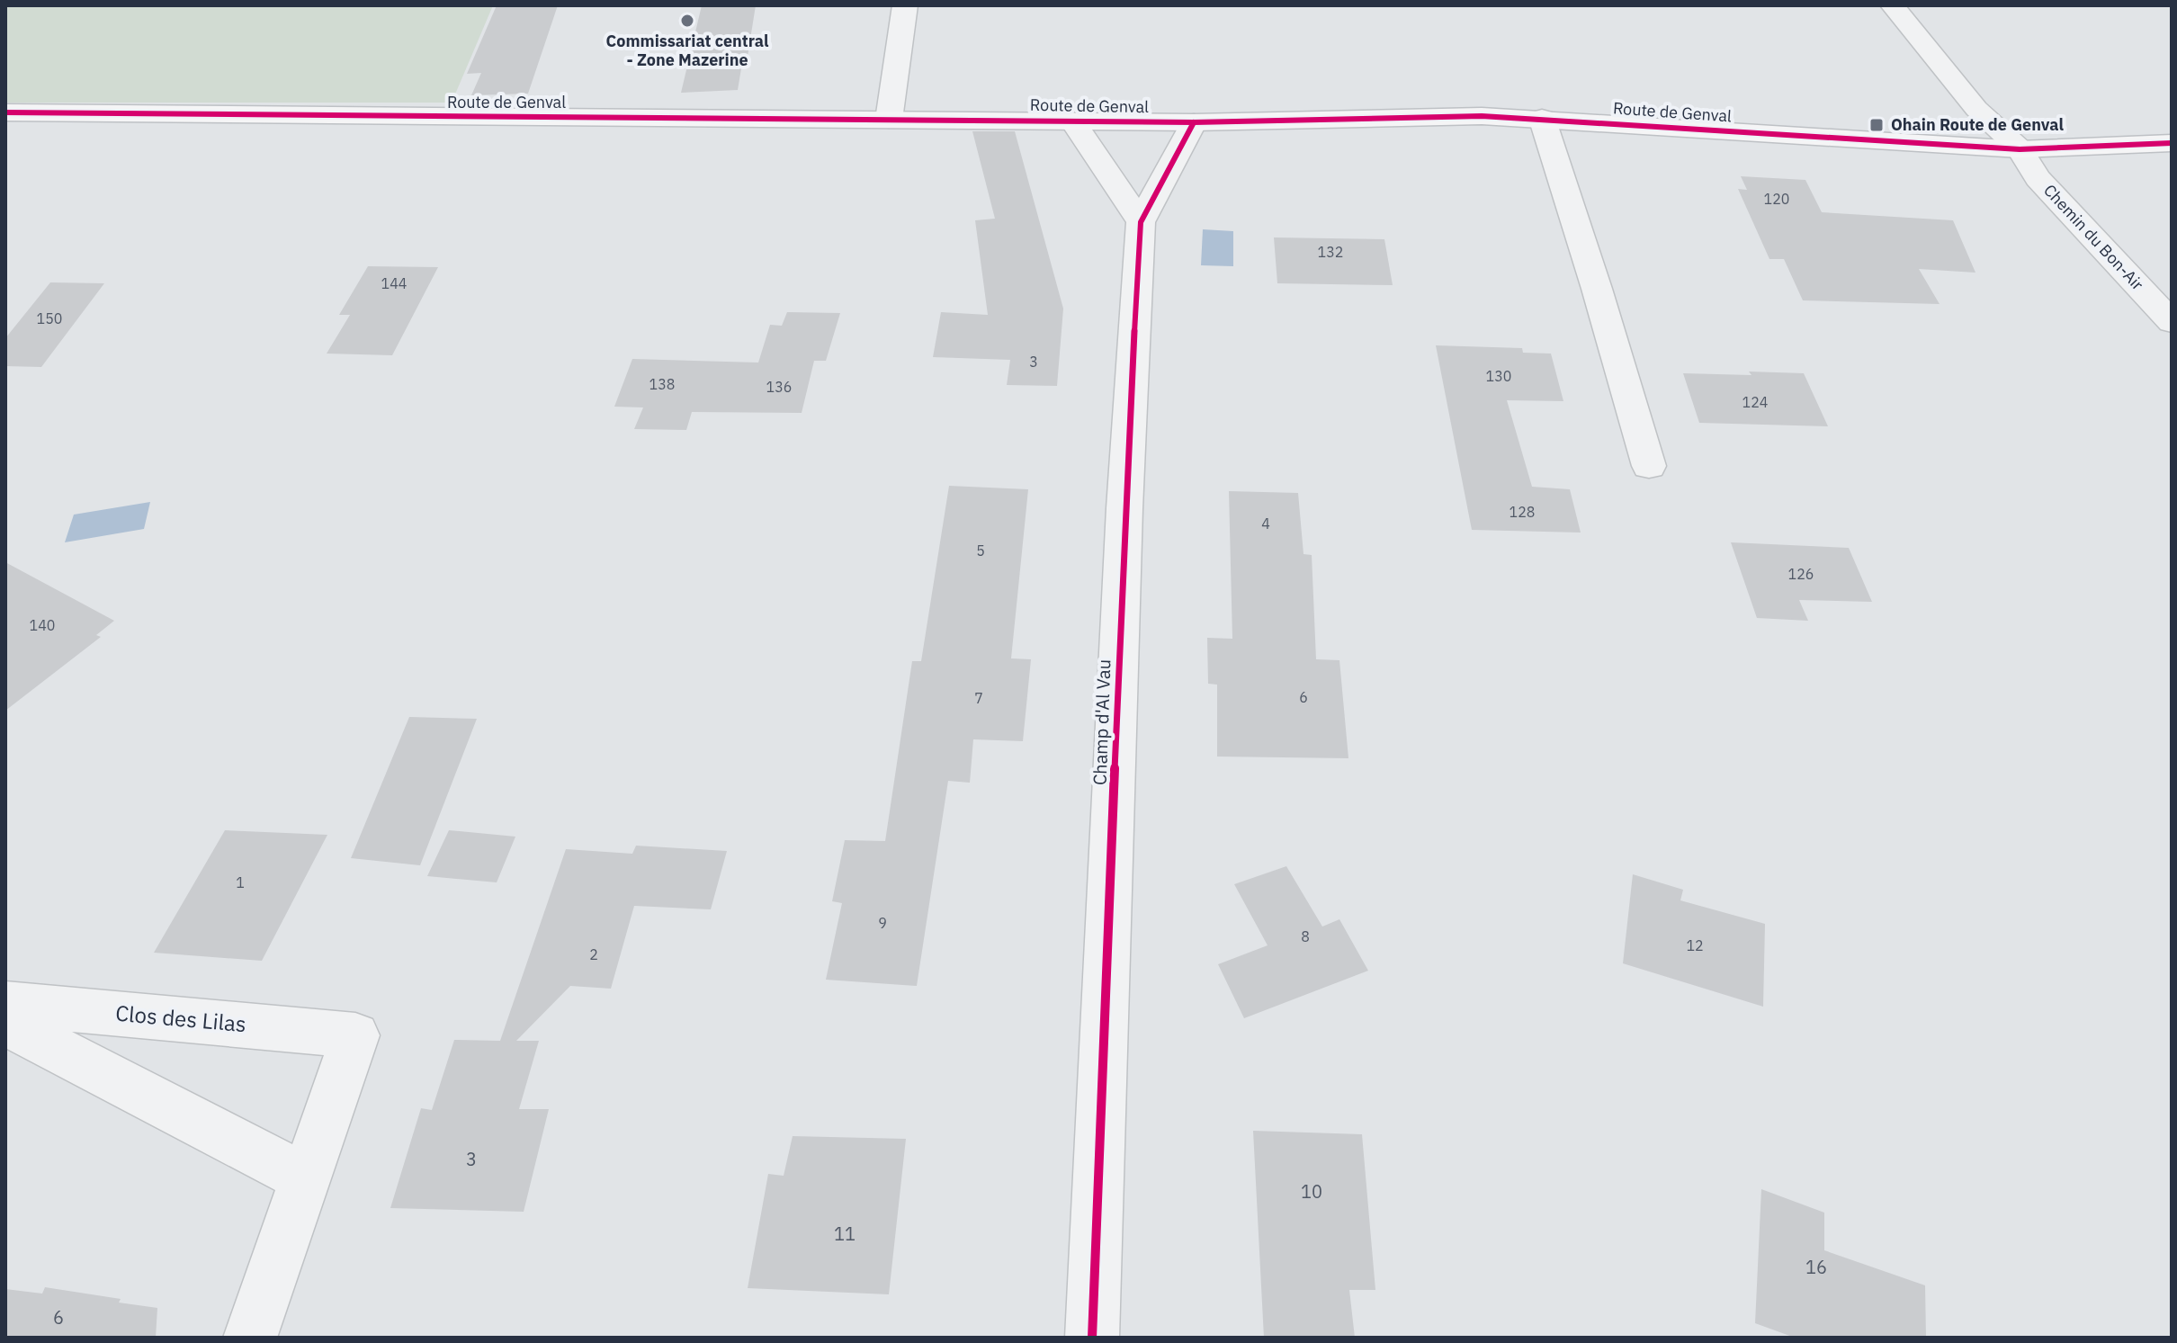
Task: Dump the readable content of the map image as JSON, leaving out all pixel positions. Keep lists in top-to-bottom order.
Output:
{
  "streets": {
    "main road": ["Route de Genval"],
    "street": ["Chemin du Bon-Air", "Champ d'Al Vau", "Clos des Lilas"]
  },
  "crossings": [
    ["Route de Genval", "Chemin du Bon-Air"],
    ["Route de Genval", "Champ d'Al Vau"]
  ],
  "places": {
    "other": ["Commissariat central - Zone Mazerine"],
    "transit": ["Ohain Route de Genval"]
  },
  "house_numbers": [
    "120",
    "132",
    "144",
    "150",
    "3",
    "130",
    "138",
    "136",
    "124",
    "128",
    "4",
    "5",
    "126",
    "140",
    "6",
    "7",
    "1",
    "9",
    "8",
    "12",
    "2",
    "3",
    "10",
    "11",
    "16",
    "6"
  ]
}
